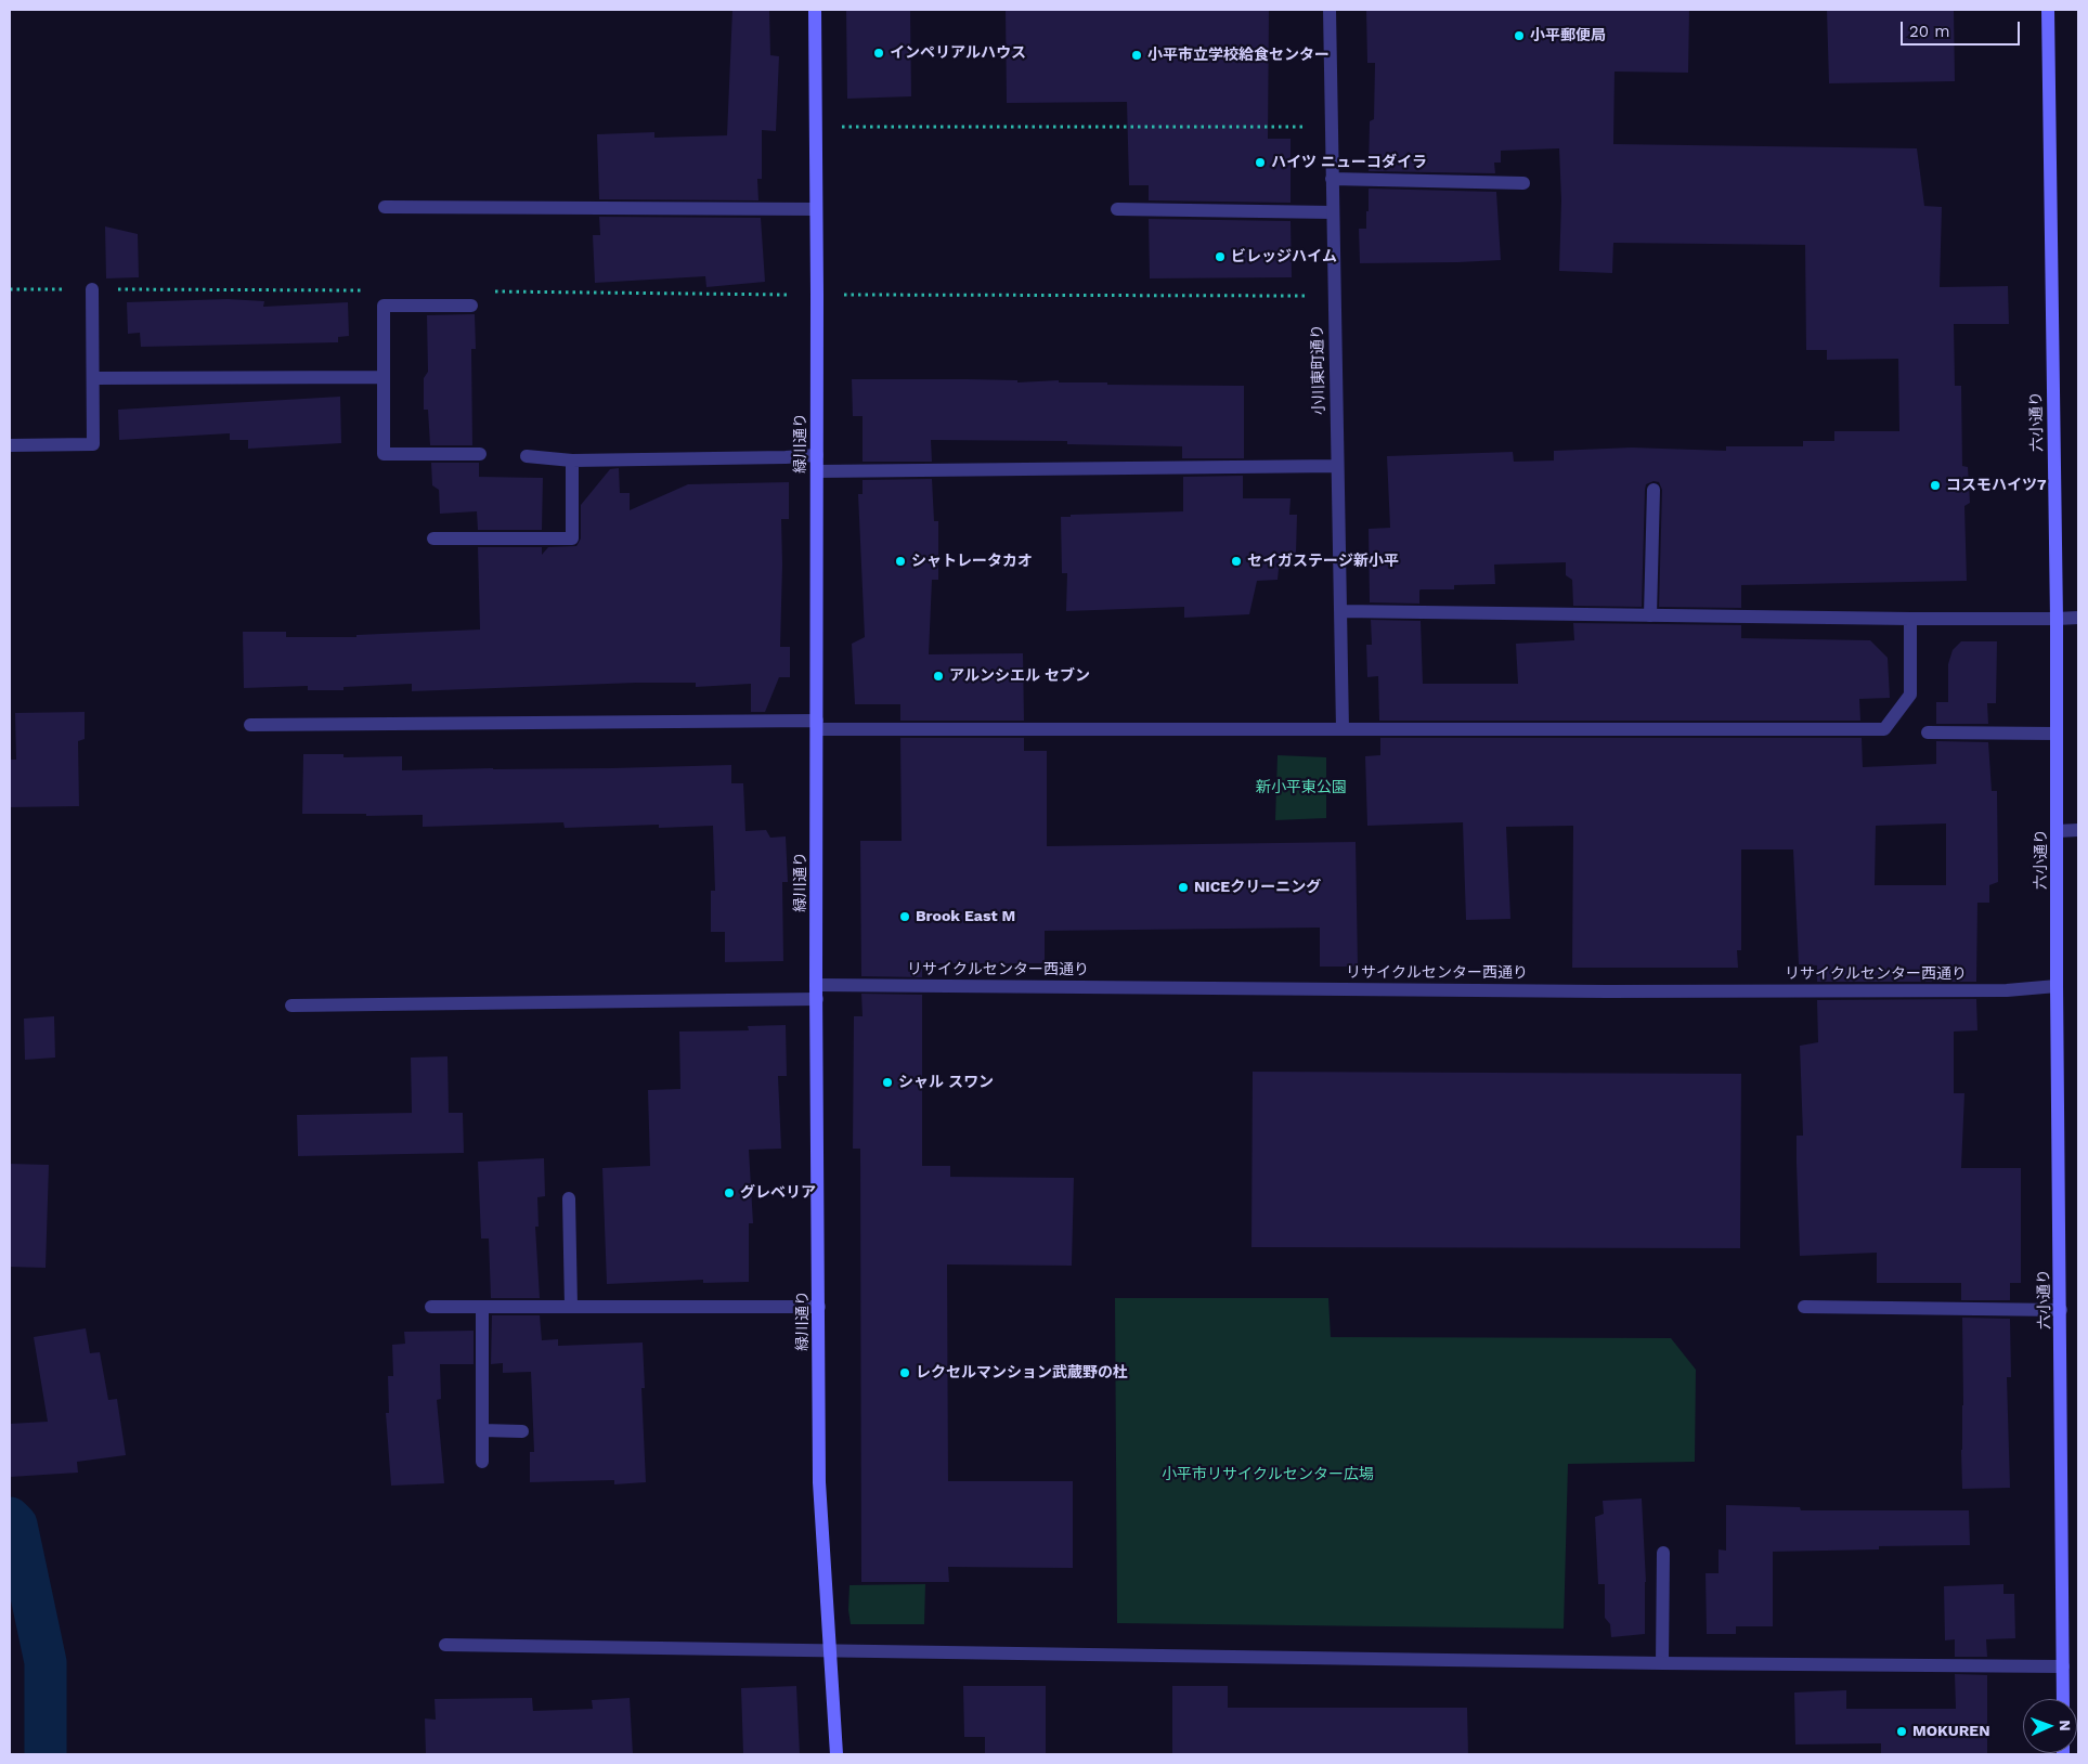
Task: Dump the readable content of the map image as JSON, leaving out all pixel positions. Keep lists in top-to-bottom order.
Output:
{
  "streets": {
    "street": [
      "小川東町通り",
      "六小通り",
      "緑川通り",
      "リサイクルセンター西通り"
    ]
  },
  "crossings": [
    ["六小通り", "リサイクルセンター西通り"],
    ["緑川通り", "リサイクルセンター西通り"]
  ],
  "parks": ["新小平東公園", "小平市リサイクルセンター広場"],
  "places": [
    "小平郵便局",
    "インペリアルハウス",
    "小平市立学校給食センター",
    "ハイツ ニューコダイラ",
    "ビレッジハイム",
    "コスモハイツ7",
    "シャトレータカオ",
    "セイガステージ新小平",
    "アルンシエル セブン",
    "NICEクリーニング",
    "Brook East M",
    "シャル スワン",
    "グレベリア",
    "レクセルマンション武蔵野の杜",
    "MOKUREN"
  ],
  "scale_bar": "20 m",
  "north": "right"
}
